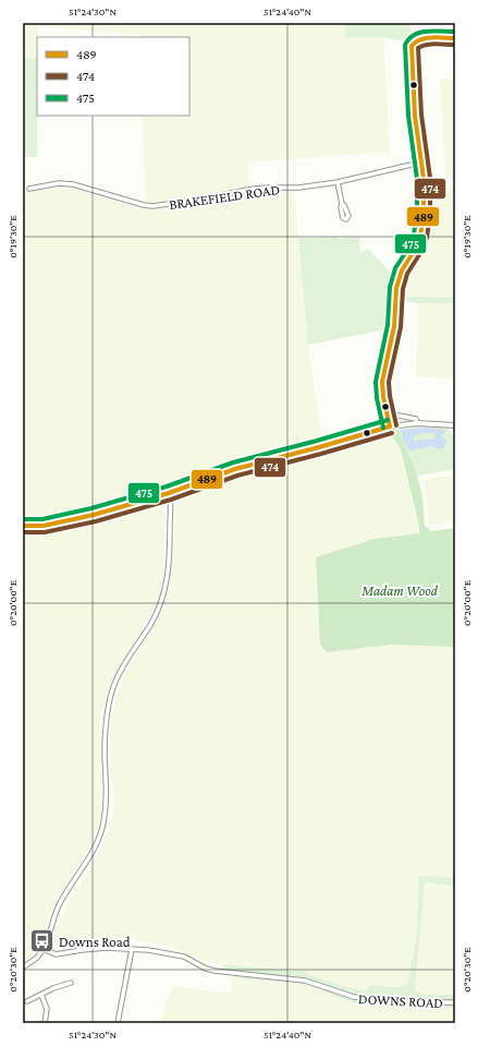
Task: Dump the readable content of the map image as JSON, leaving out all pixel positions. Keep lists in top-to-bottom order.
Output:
{
  "streets": {
    "street": ["BRAKEFIELD ROAD", "DOWNS ROAD"]
  },
  "parks": ["Madam Wood"],
  "places": {
    "bus stop": ["Downs Road"]
  },
  "lines": ["transit line 475", "transit line 489", "transit line 474"],
  "legend": ["489", "474", "475"],
  "coordinates": [
    "51°24'30\"N",
    "51°24'40\"N",
    "0°19'30\"E",
    "0°20'00\"E",
    "0°20'30\"E"
  ]
}
